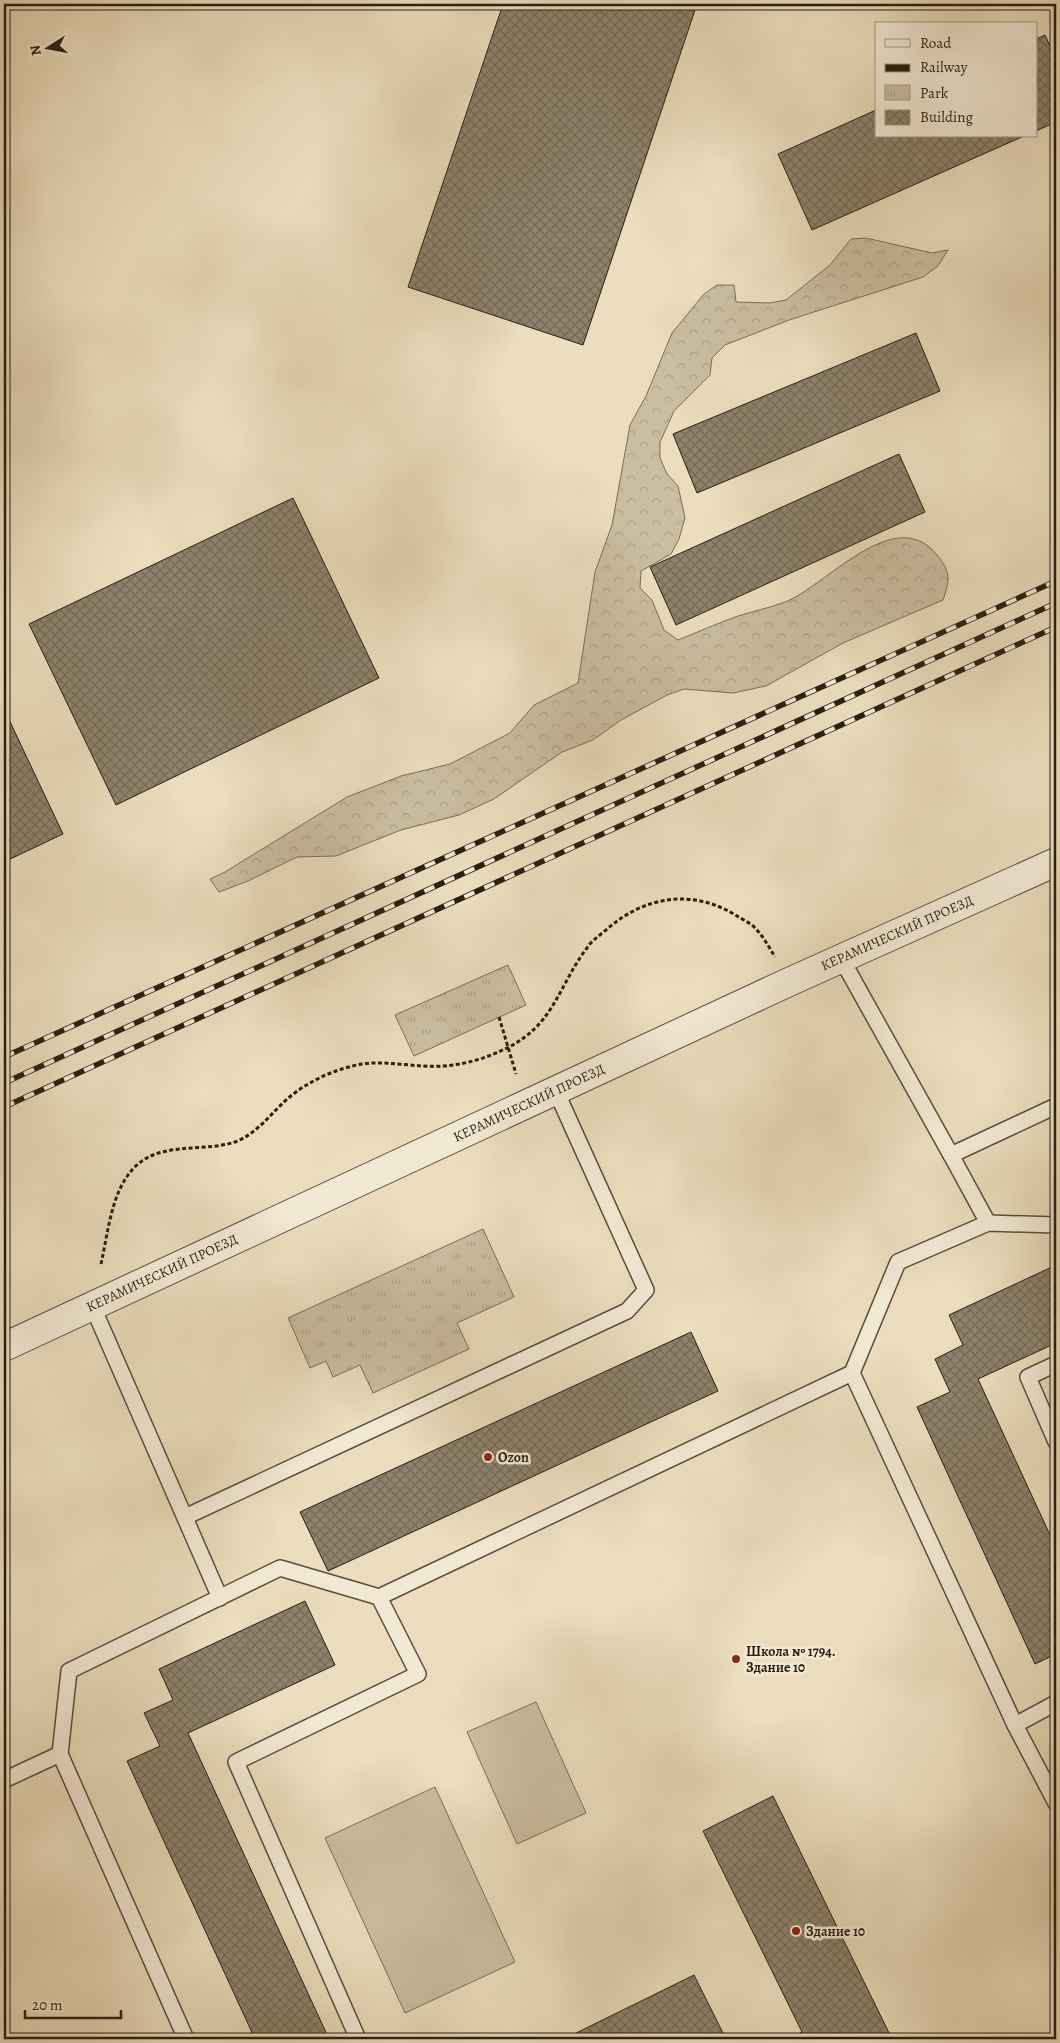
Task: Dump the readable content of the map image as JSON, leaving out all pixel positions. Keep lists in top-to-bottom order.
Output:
{
  "streets": {
    "street": ["КЕРАМИЧЕСКИЙ ПРОЕЗД"]
  },
  "places": ["Ozon", "Школа № 1794. Здание 10", "Здание 10"],
  "legend": [
    "Road",
    "Railway",
    "Park",
    "Building"
  ],
  "scale_bar": "20 m",
  "north": "left"
}
